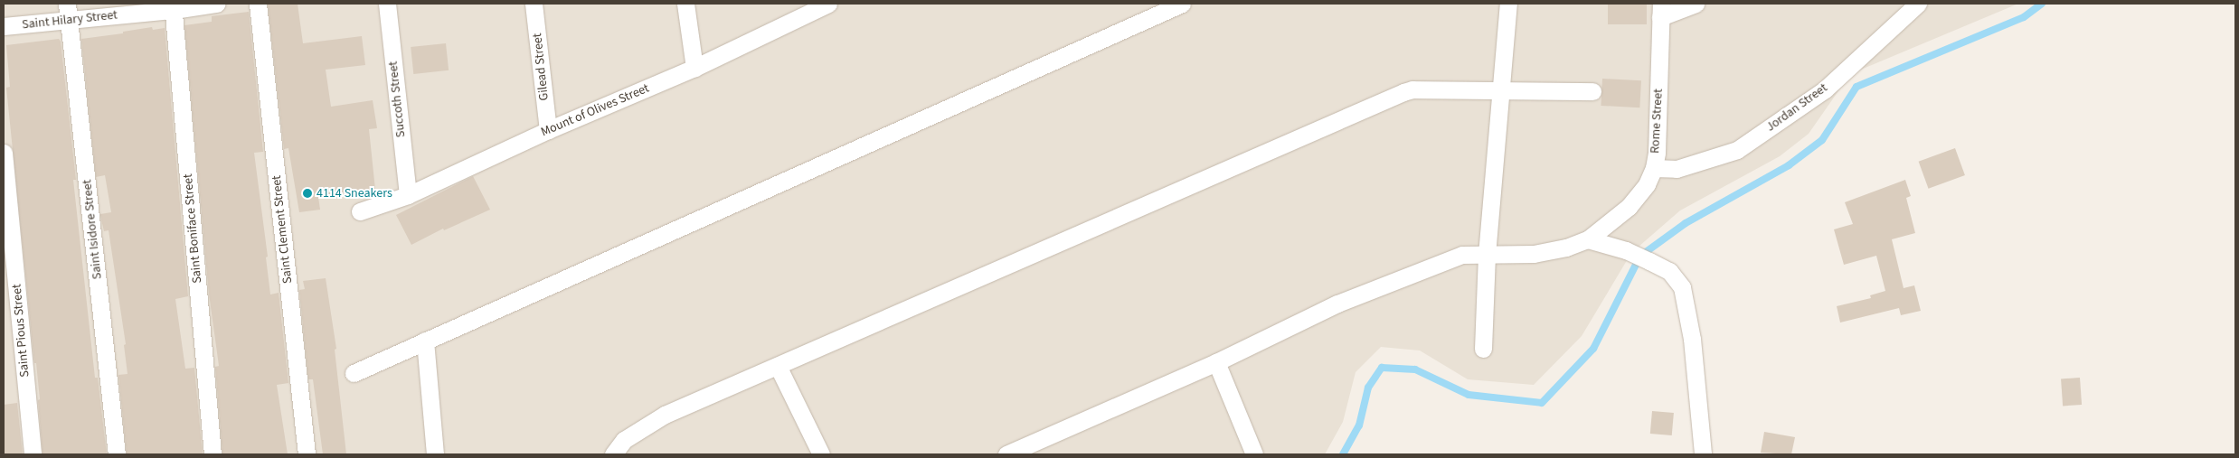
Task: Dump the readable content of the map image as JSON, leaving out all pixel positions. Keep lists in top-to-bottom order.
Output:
{
  "streets": {
    "street": [
      "Saint Hilary Street",
      "Gilead Street",
      "Succoth Street",
      "Jordan Street",
      "Mount of Olives Street",
      "Rome Street",
      "Saint Boniface Street",
      "Saint Isidore Street",
      "Saint Clement Street",
      "Saint Pious Street"
    ]
  },
  "crossings": [
    ["Saint Hilary Street", "Saint Boniface Street"],
    ["Saint Hilary Street", "Saint Isidore Street"],
    ["Gilead Street", "Mount of Olives Street"],
    ["Succoth Street", "Mount of Olives Street"],
    ["Jordan Street", "Rome Street"]
  ],
  "places": ["4114 Sneakers"]
}
